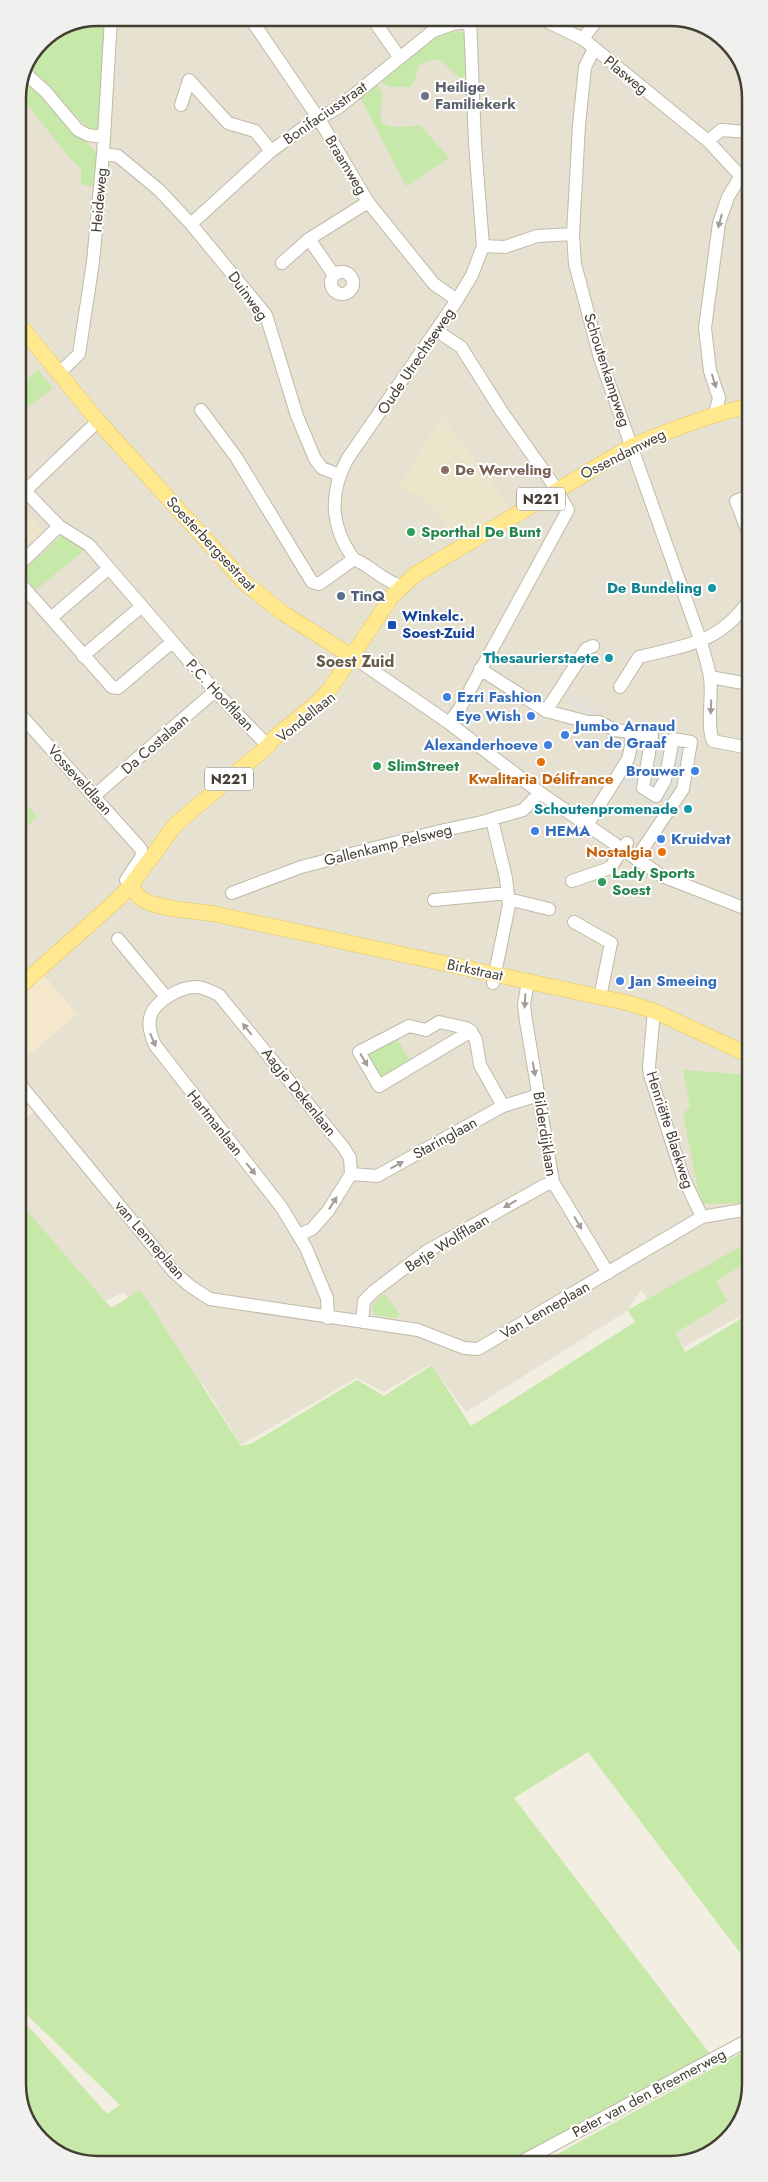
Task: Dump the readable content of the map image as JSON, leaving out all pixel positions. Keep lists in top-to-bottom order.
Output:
{
  "streets": {
    "main road": [
      "Ossendamweg",
      "N221",
      "Soesterbergsestraat",
      "Vondellaan",
      "Birkstraat"
    ],
    "street": [
      "Plasweg",
      "Bonifaciusstraat",
      "Braamweg",
      "Heideweg",
      "Duinweg",
      "Oude Utrechtseweg",
      "Schoutenkampweg",
      "P.C. Hooftlaan",
      "Da Costalaan",
      "Vosseveldlaan",
      "Gallenkamp Pelsweg",
      "Aagje Dekenlaan",
      "Hartmanlaan",
      "Henriëtte Blaekweg",
      "Bilderdijklaan",
      "Staringlaan",
      "van Lenneplaan",
      "Betje Wolfflaan",
      "Van Lenneplaan",
      "Peter van den Breemerweg"
    ]
  },
  "crossings": [
    ["Plasweg", "Schoutenkampweg"],
    ["Bonifaciusstraat", "Braamweg"],
    ["Bonifaciusstraat", "Duinweg"],
    ["Braamweg", "Oude Utrechtseweg"],
    ["Heideweg", "Duinweg"],
    ["Heideweg", "Soesterbergsestraat"],
    ["Duinweg", "Oude Utrechtseweg"],
    ["Oude Utrechtseweg", "Ossendamweg"],
    ["Schoutenkampweg", "Ossendamweg"],
    ["Ossendamweg", "Soesterbergsestraat"],
    ["Ossendamweg", "Vondellaan"],
    ["N221", "Vondellaan"],
    ["N221", "Birkstraat"],
    ["Soesterbergsestraat", "Vondellaan"],
    ["Soesterbergsestraat", "Gallenkamp Pelsweg"],
    ["P.C. Hooftlaan", "Vondellaan"],
    ["P.C. Hooftlaan", "Da Costalaan"],
    ["Vondellaan", "Birkstraat"],
    ["Da Costalaan", "Vosseveldlaan"],
    ["Birkstraat", "Henriëtte Blaekweg"],
    ["Birkstraat", "Bilderdijklaan"],
    ["Aagje Dekenlaan", "Hartmanlaan"],
    ["Aagje Dekenlaan", "Staringlaan"],
    ["Hartmanlaan", "van Lenneplaan"],
    ["Hartmanlaan", "Van Lenneplaan"],
    ["Henriëtte Blaekweg", "Van Lenneplaan"],
    ["Bilderdijklaan", "Staringlaan"],
    ["Bilderdijklaan", "Betje Wolfflaan"],
    ["Bilderdijklaan", "Van Lenneplaan"],
    ["van Lenneplaan", "Van Lenneplaan"],
    ["Betje Wolfflaan", "Van Lenneplaan"]
  ],
  "one_way": ["Aagje Dekenlaan", "Hartmanlaan", "Staringlaan"],
  "districts": ["Soest Zuid"],
  "places": {
    "other": [
      "Heilige Familiekerk",
      "De Werveling",
      "Sporthal De Bunt",
      "De Bundeling",
      "TinQ",
      "Thesaurierstaete",
      "Ezri Fashion",
      "Eye Wish",
      "Jumbo Arnaud van de Graaf",
      "Alexanderhoeve",
      "Kwalitaria Délifrance",
      "SlimStreet",
      "Brouwer",
      "Schoutenpromenade",
      "HEMA",
      "Kruidvat",
      "Nostalgia",
      "Lady Sports Soest",
      "Jan Smeeing"
    ],
    "transit": ["Winkelc. Soest-Zuid"]
  }
}
